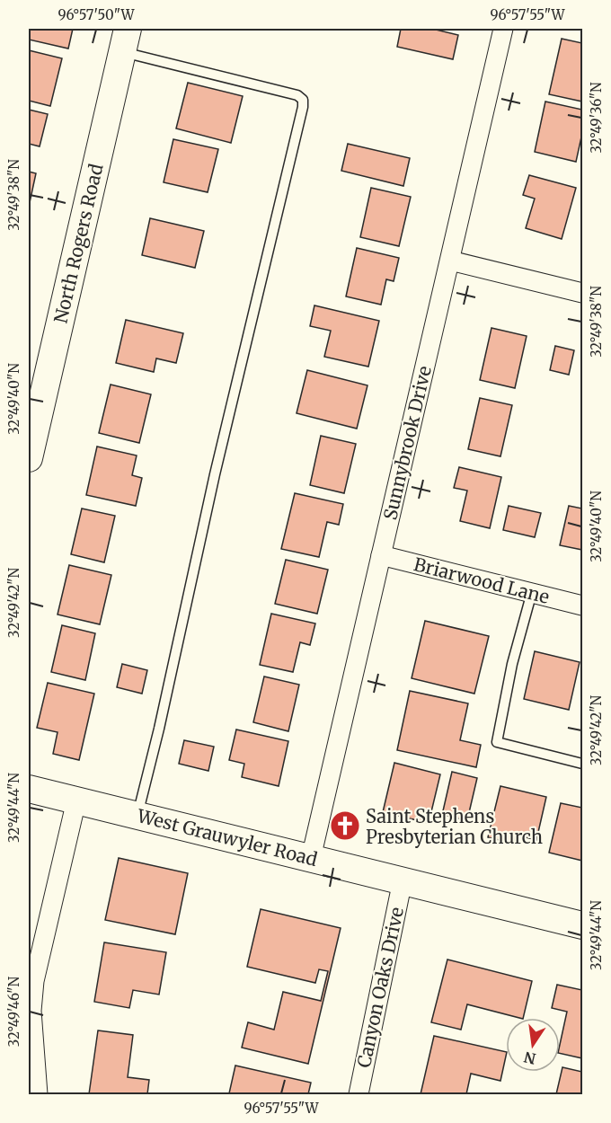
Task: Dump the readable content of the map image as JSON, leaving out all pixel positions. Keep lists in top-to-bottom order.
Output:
{
  "streets": {
    "main road": ["North Rogers Road", "West Grauwyler Road"],
    "street": ["Sunnybrook Drive", "Briarwood Lane", "Canyon Oaks Drive"]
  },
  "crossings": [
    ["Sunnybrook Drive", "Briarwood Lane"],
    ["Sunnybrook Drive", "West Grauwyler Road"],
    ["West Grauwyler Road", "Canyon Oaks Drive"]
  ],
  "places": {
    "church": ["Saint Stephens Presbyterian Church"]
  },
  "north": "bottom",
  "coordinates": [
    "96°57'50\"W",
    "96°57'55\"W",
    "32°49'36\"N",
    "32°49'38\"N",
    "32°49'40\"N",
    "32°49'42\"N",
    "32°49'44\"N",
    "32°49'46\"N"
  ]
}
